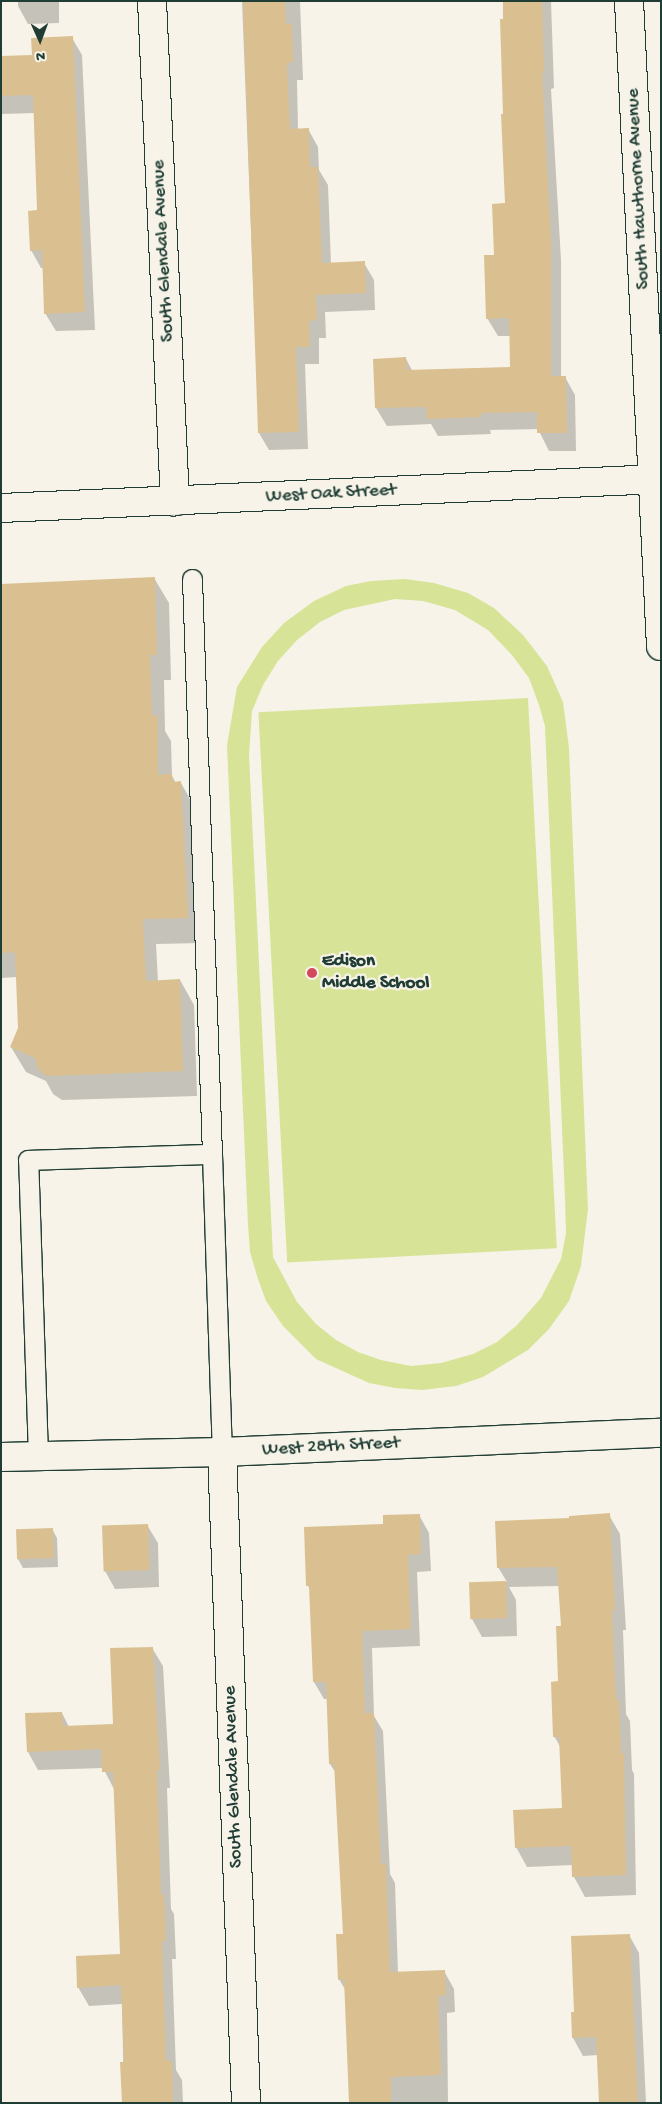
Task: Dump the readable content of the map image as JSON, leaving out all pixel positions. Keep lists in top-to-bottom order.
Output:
{
  "streets": {
    "street": [
      "South Hawthorne Avenue",
      "South Glendale Avenue",
      "West Oak Street",
      "West 28th Street"
    ]
  },
  "crossings": [
    ["South Hawthorne Avenue", "West Oak Street"],
    ["South Glendale Avenue", "West Oak Street"],
    ["South Glendale Avenue", "West 28th Street"]
  ],
  "places": ["Edison Middle School"],
  "north": "bottom"
}
